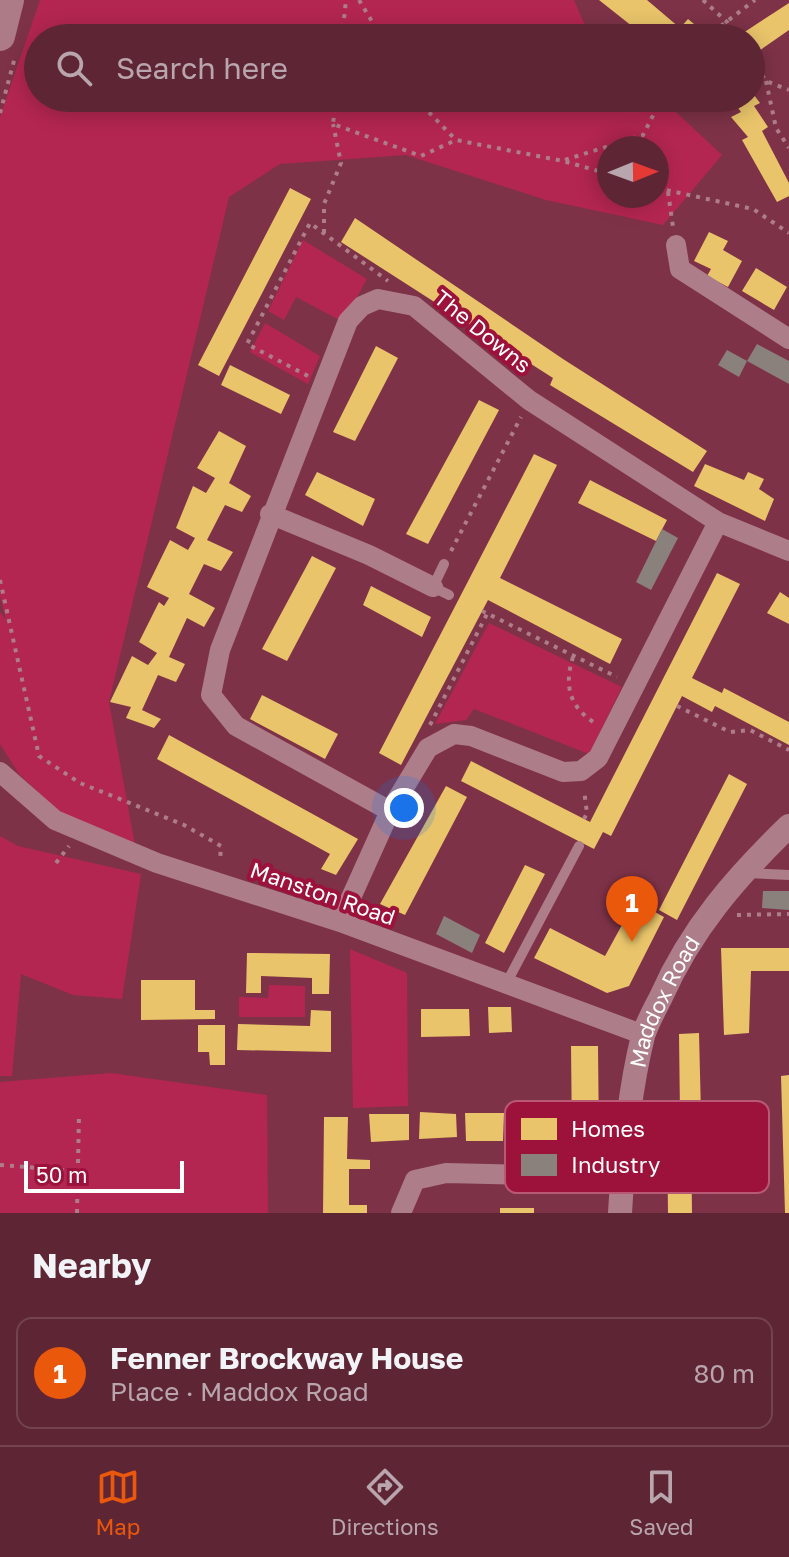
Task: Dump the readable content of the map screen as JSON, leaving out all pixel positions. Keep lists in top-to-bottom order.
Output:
{
  "streets": {
    "street": ["The Downs", "Manston Road", "Maddox Road"]
  },
  "crossings": [
    ["Manston Road", "Maddox Road"]
  ],
  "legend": ["Homes", "Industry"],
  "scale_bar": "50 m",
  "north": "right",
  "page": {
    "search": "Search here",
    "pins": "1",
    "scale": "50 m",
    "heading": "Nearby",
    "list": [
      {
        "mark": "1",
        "name": "Fenner Brockway House",
        "note": "Place · Maddox Road",
        "value": "80 m"
      }
    ],
    "nav": ["Map", "Directions", "Saved"]
  }
}
